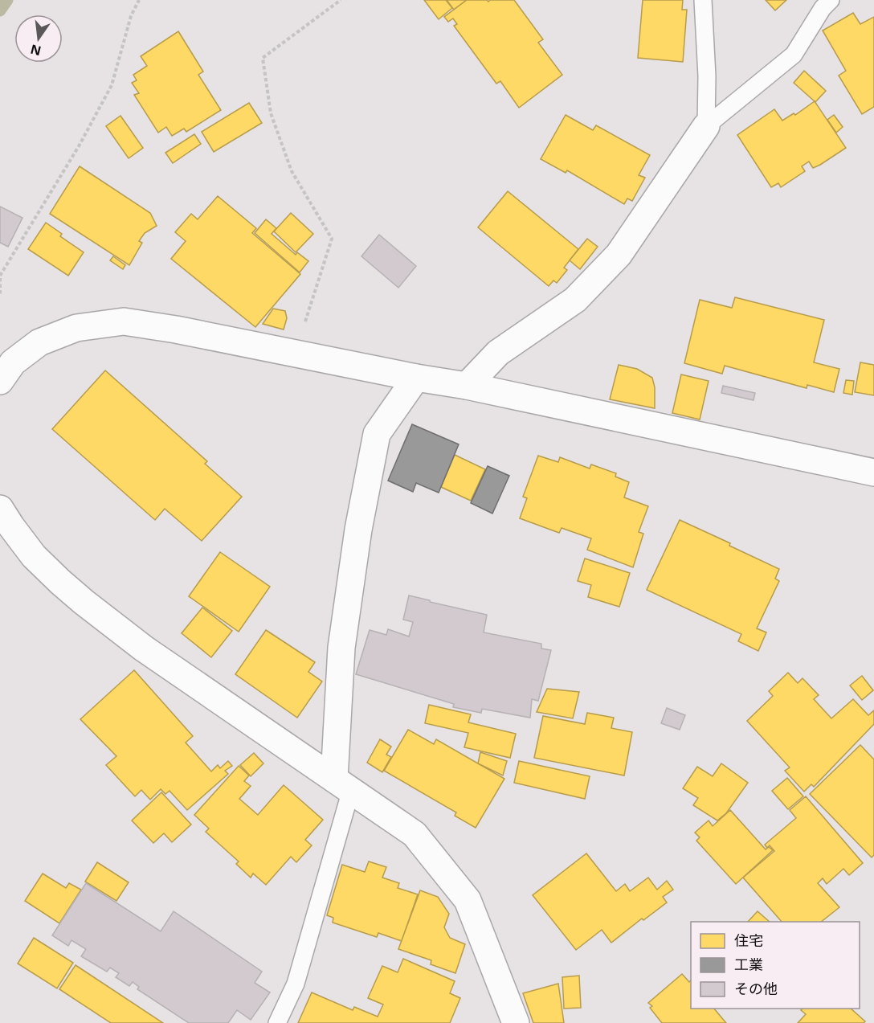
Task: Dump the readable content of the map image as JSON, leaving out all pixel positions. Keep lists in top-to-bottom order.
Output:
{
  "legend": ["住宅", "工業", "その他"],
  "north": "bottom"
}
